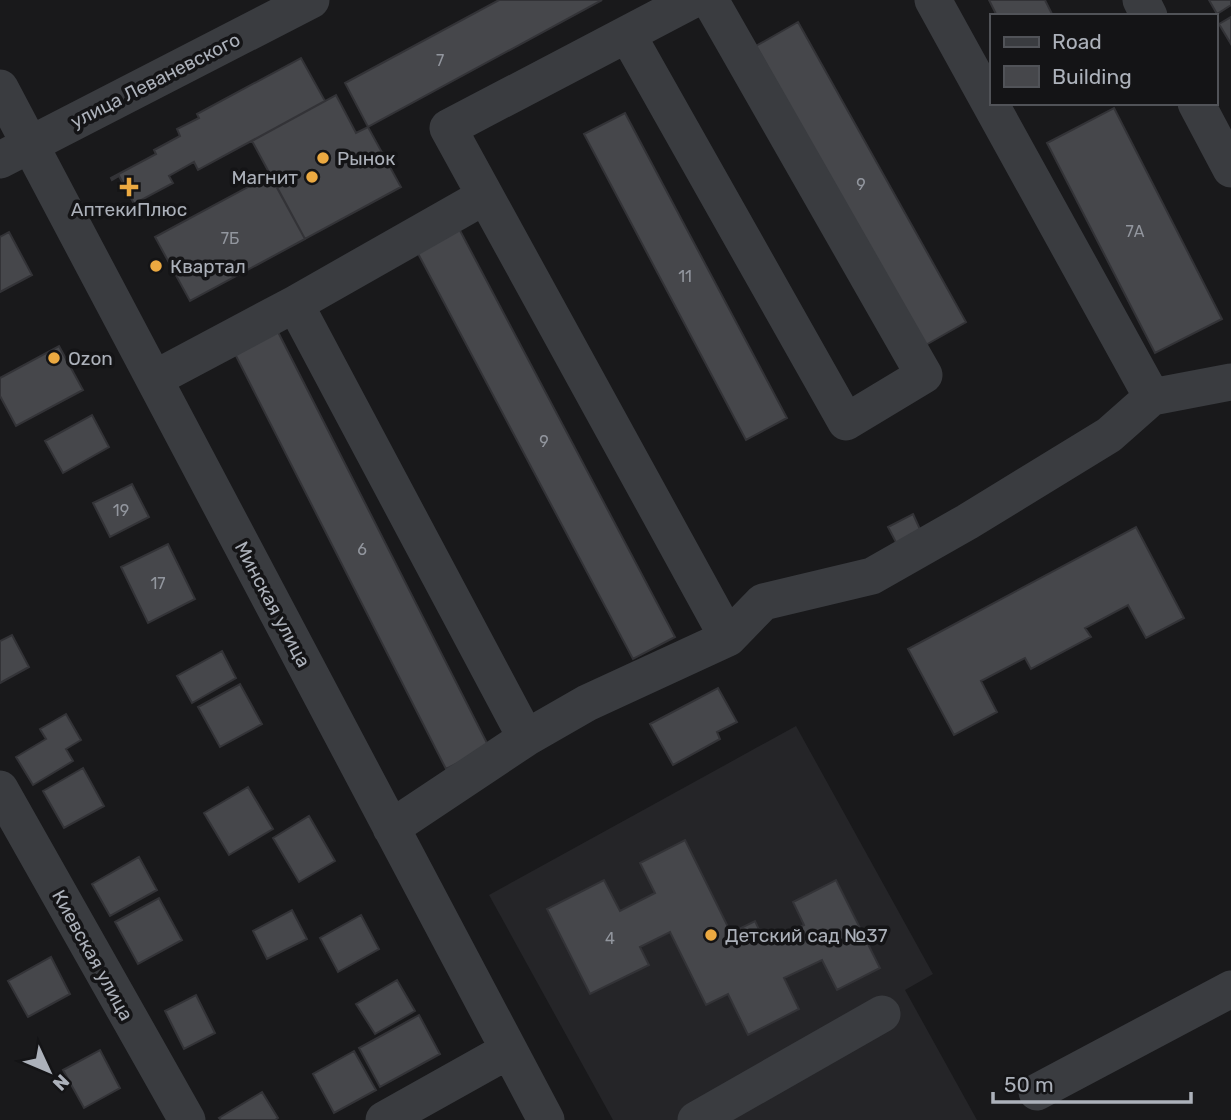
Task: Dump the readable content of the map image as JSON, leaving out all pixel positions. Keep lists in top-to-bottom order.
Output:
{
  "streets": {
    "street": ["улица Леваневского", "Минская улица", "Киевская улица"]
  },
  "crossings": [
    ["улица Леваневского", "Минская улица"]
  ],
  "places": {
    "other": [
      "Рынок",
      "Магнит",
      "Квартал",
      "Ozon",
      "Детский сад №37"
    ],
    "health": ["АптекиПлюс"]
  },
  "house_numbers": [
    "7",
    "9",
    "7А",
    "7Б",
    "11",
    "9",
    "19",
    "6",
    "17",
    "4"
  ],
  "legend": ["Road", "Building"],
  "scale_bar": "50 m",
  "north": "bottom right"
}
